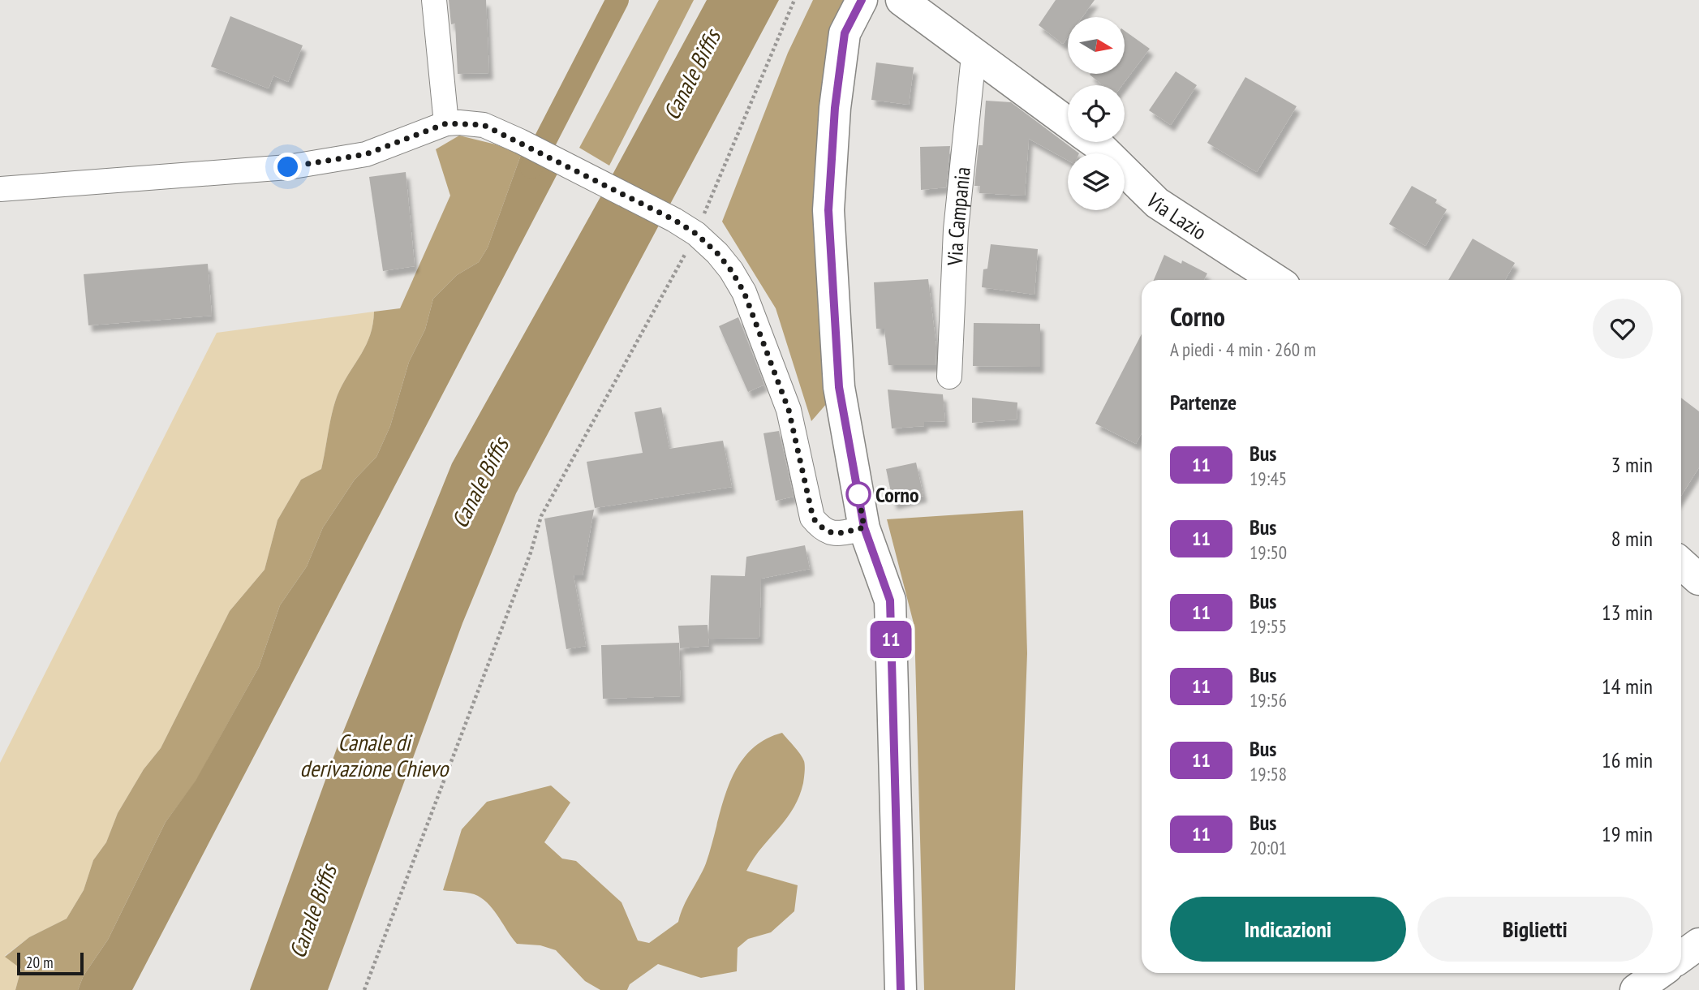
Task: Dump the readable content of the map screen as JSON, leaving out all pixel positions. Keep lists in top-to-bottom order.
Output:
{
  "streets": {
    "street": ["Via Lazio", "Via Campania"]
  },
  "crossings": [
    ["Via Lazio", "Via Campania"]
  ],
  "water": ["Canale Biffis", "Canale di derivazione Chievo"],
  "places": ["Corno"],
  "lines": ["bus line 11"],
  "scale_bar": "20 m",
  "north": "right",
  "page": {
    "on_map": "11",
    "heading": [
      ["Corno", "A piedi · 4 min · 260 m"],
      "Partenze"
    ],
    "list": [
      {
        "mark": "11",
        "name": "Bus",
        "note": "19:45",
        "value": "3 min"
      },
      {
        "mark": "11",
        "name": "Bus",
        "note": "19:50",
        "value": "8 min"
      },
      {
        "mark": "11",
        "name": "Bus",
        "note": "19:55",
        "value": "13 min"
      },
      {
        "mark": "11",
        "name": "Bus",
        "note": "19:56",
        "value": "14 min"
      },
      {
        "mark": "11",
        "name": "Bus",
        "note": "19:58",
        "value": "16 min"
      },
      {
        "mark": "11",
        "name": "Bus",
        "note": "20:01",
        "value": "19 min"
      }
    ],
    "buttons": ["Indicazioni", "Biglietti"],
    "scale": "20 m"
  }
}
